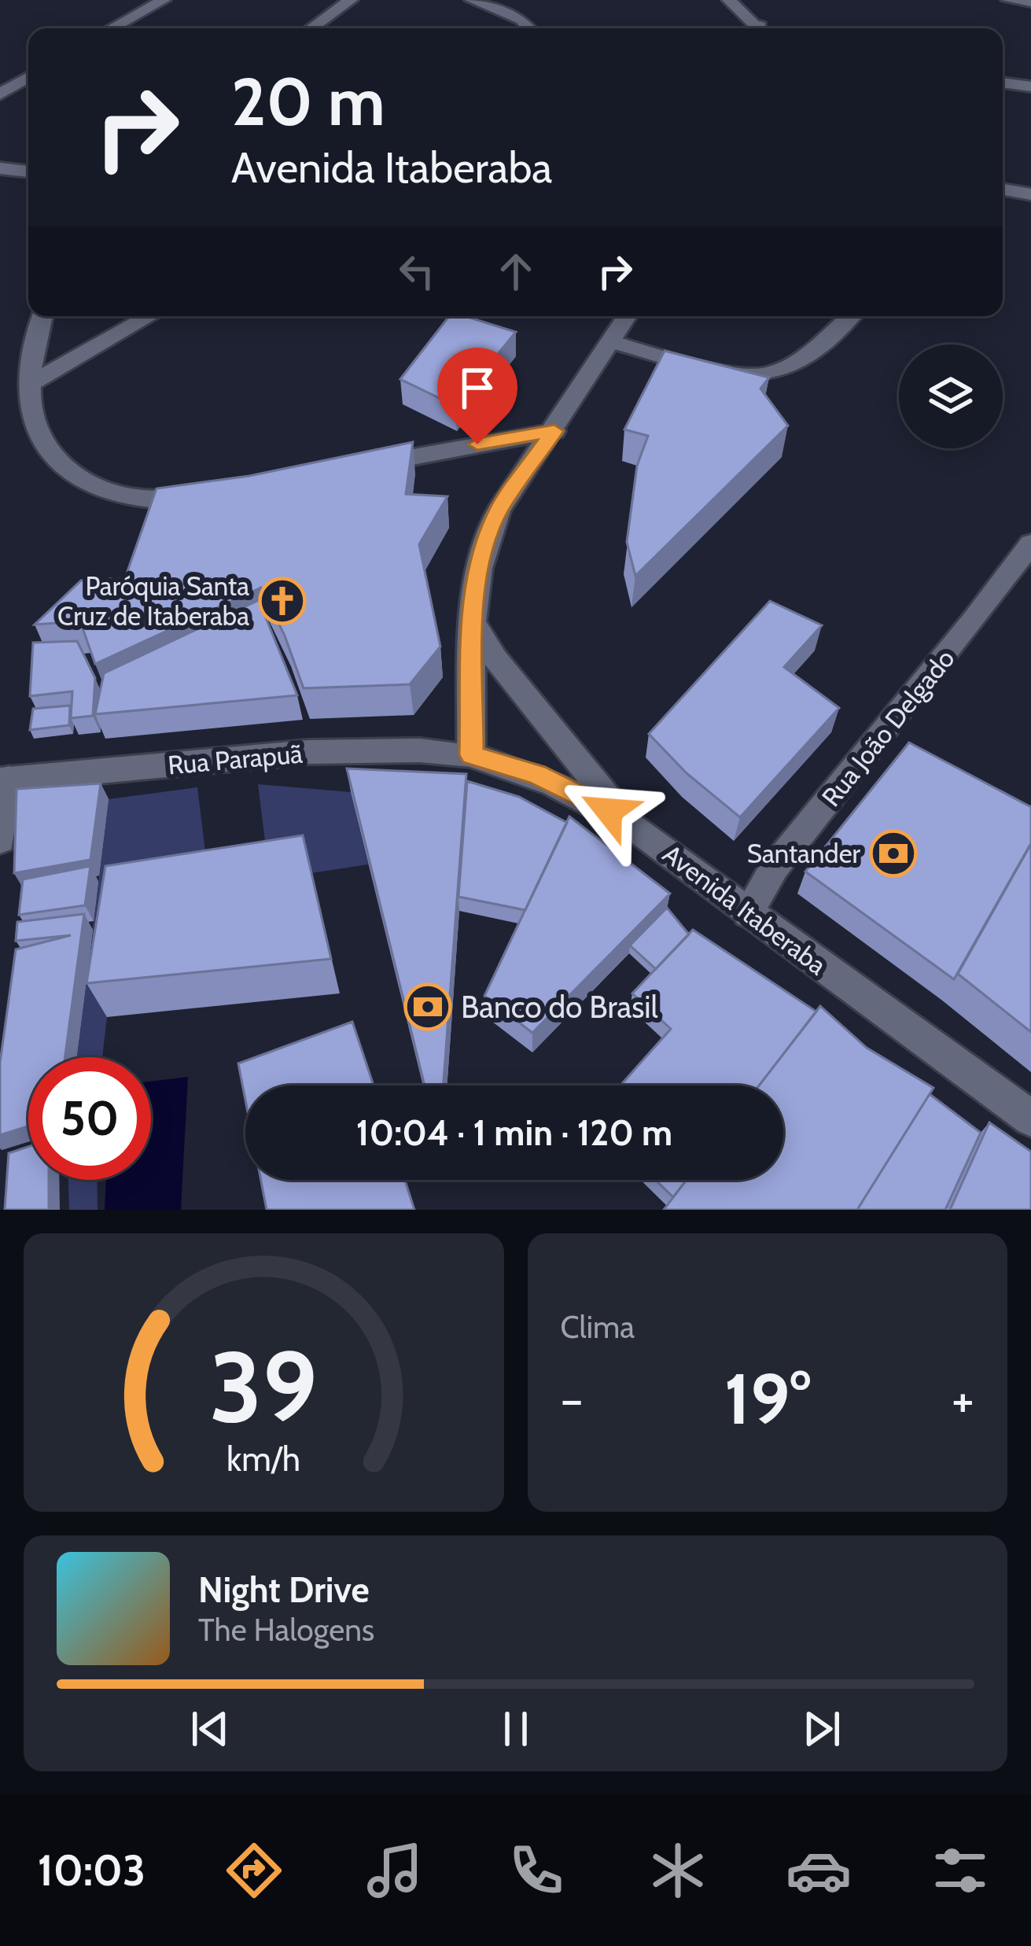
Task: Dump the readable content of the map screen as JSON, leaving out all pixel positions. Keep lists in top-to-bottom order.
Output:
{
  "streets": {
    "street": ["Rua João Delgado", "Rua Parapuã", "Avenida Itaberaba"]
  },
  "crossings": [
    ["Rua João Delgado", "Avenida Itaberaba"],
    ["Rua Parapuã", "Avenida Itaberaba"]
  ],
  "places": {
    "church": ["Paróquia Santa Cruz de Itaberaba"],
    "bank": ["Santander", "Banco do Brasil"]
  },
  "page": {
    "turn": ["20 m", "Avenida Itaberaba"],
    "limit": "50",
    "trip": "10:04 · 1 min · 120 m",
    "tile": "Clima",
    "heat": ["−", "19°", "+"],
    "song": ["Night Drive", "The Halogens"],
    "tabs": "10:03",
    "gauge": ["39", "km/h"]
  }
}
